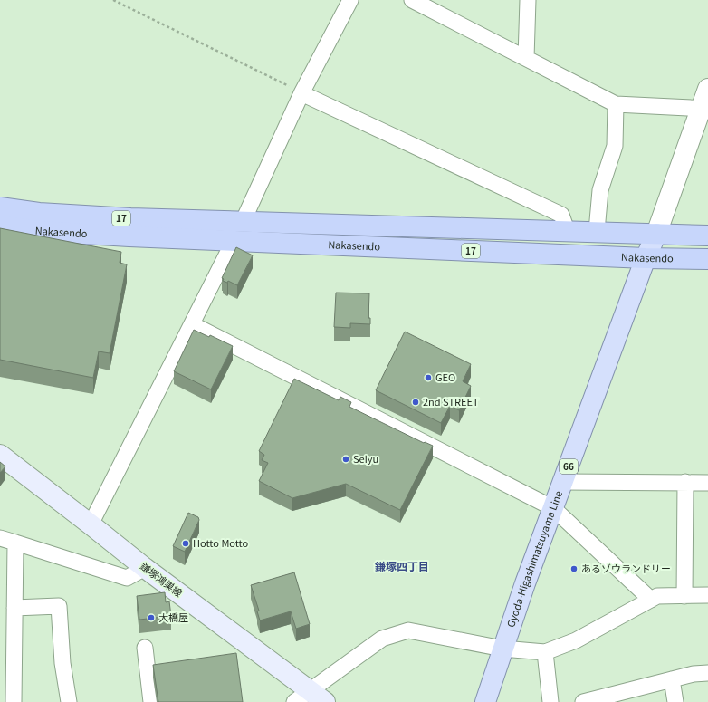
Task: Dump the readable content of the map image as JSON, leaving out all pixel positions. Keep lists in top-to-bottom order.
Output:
{
  "streets": {
    "highway": ["17", "Nakasendo"],
    "main road": ["66", "Gyoda-Higashimatsuyama Line", "鎌塚鴻巣線"]
  },
  "crossings": [
    ["Nakasendo", "Gyoda-Higashimatsuyama Line"]
  ],
  "districts": ["鎌塚四丁目"],
  "places": [
    "GEO",
    "2nd STREET",
    "Seiyu",
    "Hotto Motto",
    "あるゾウランドリー",
    "大橋屋"
  ]
}
